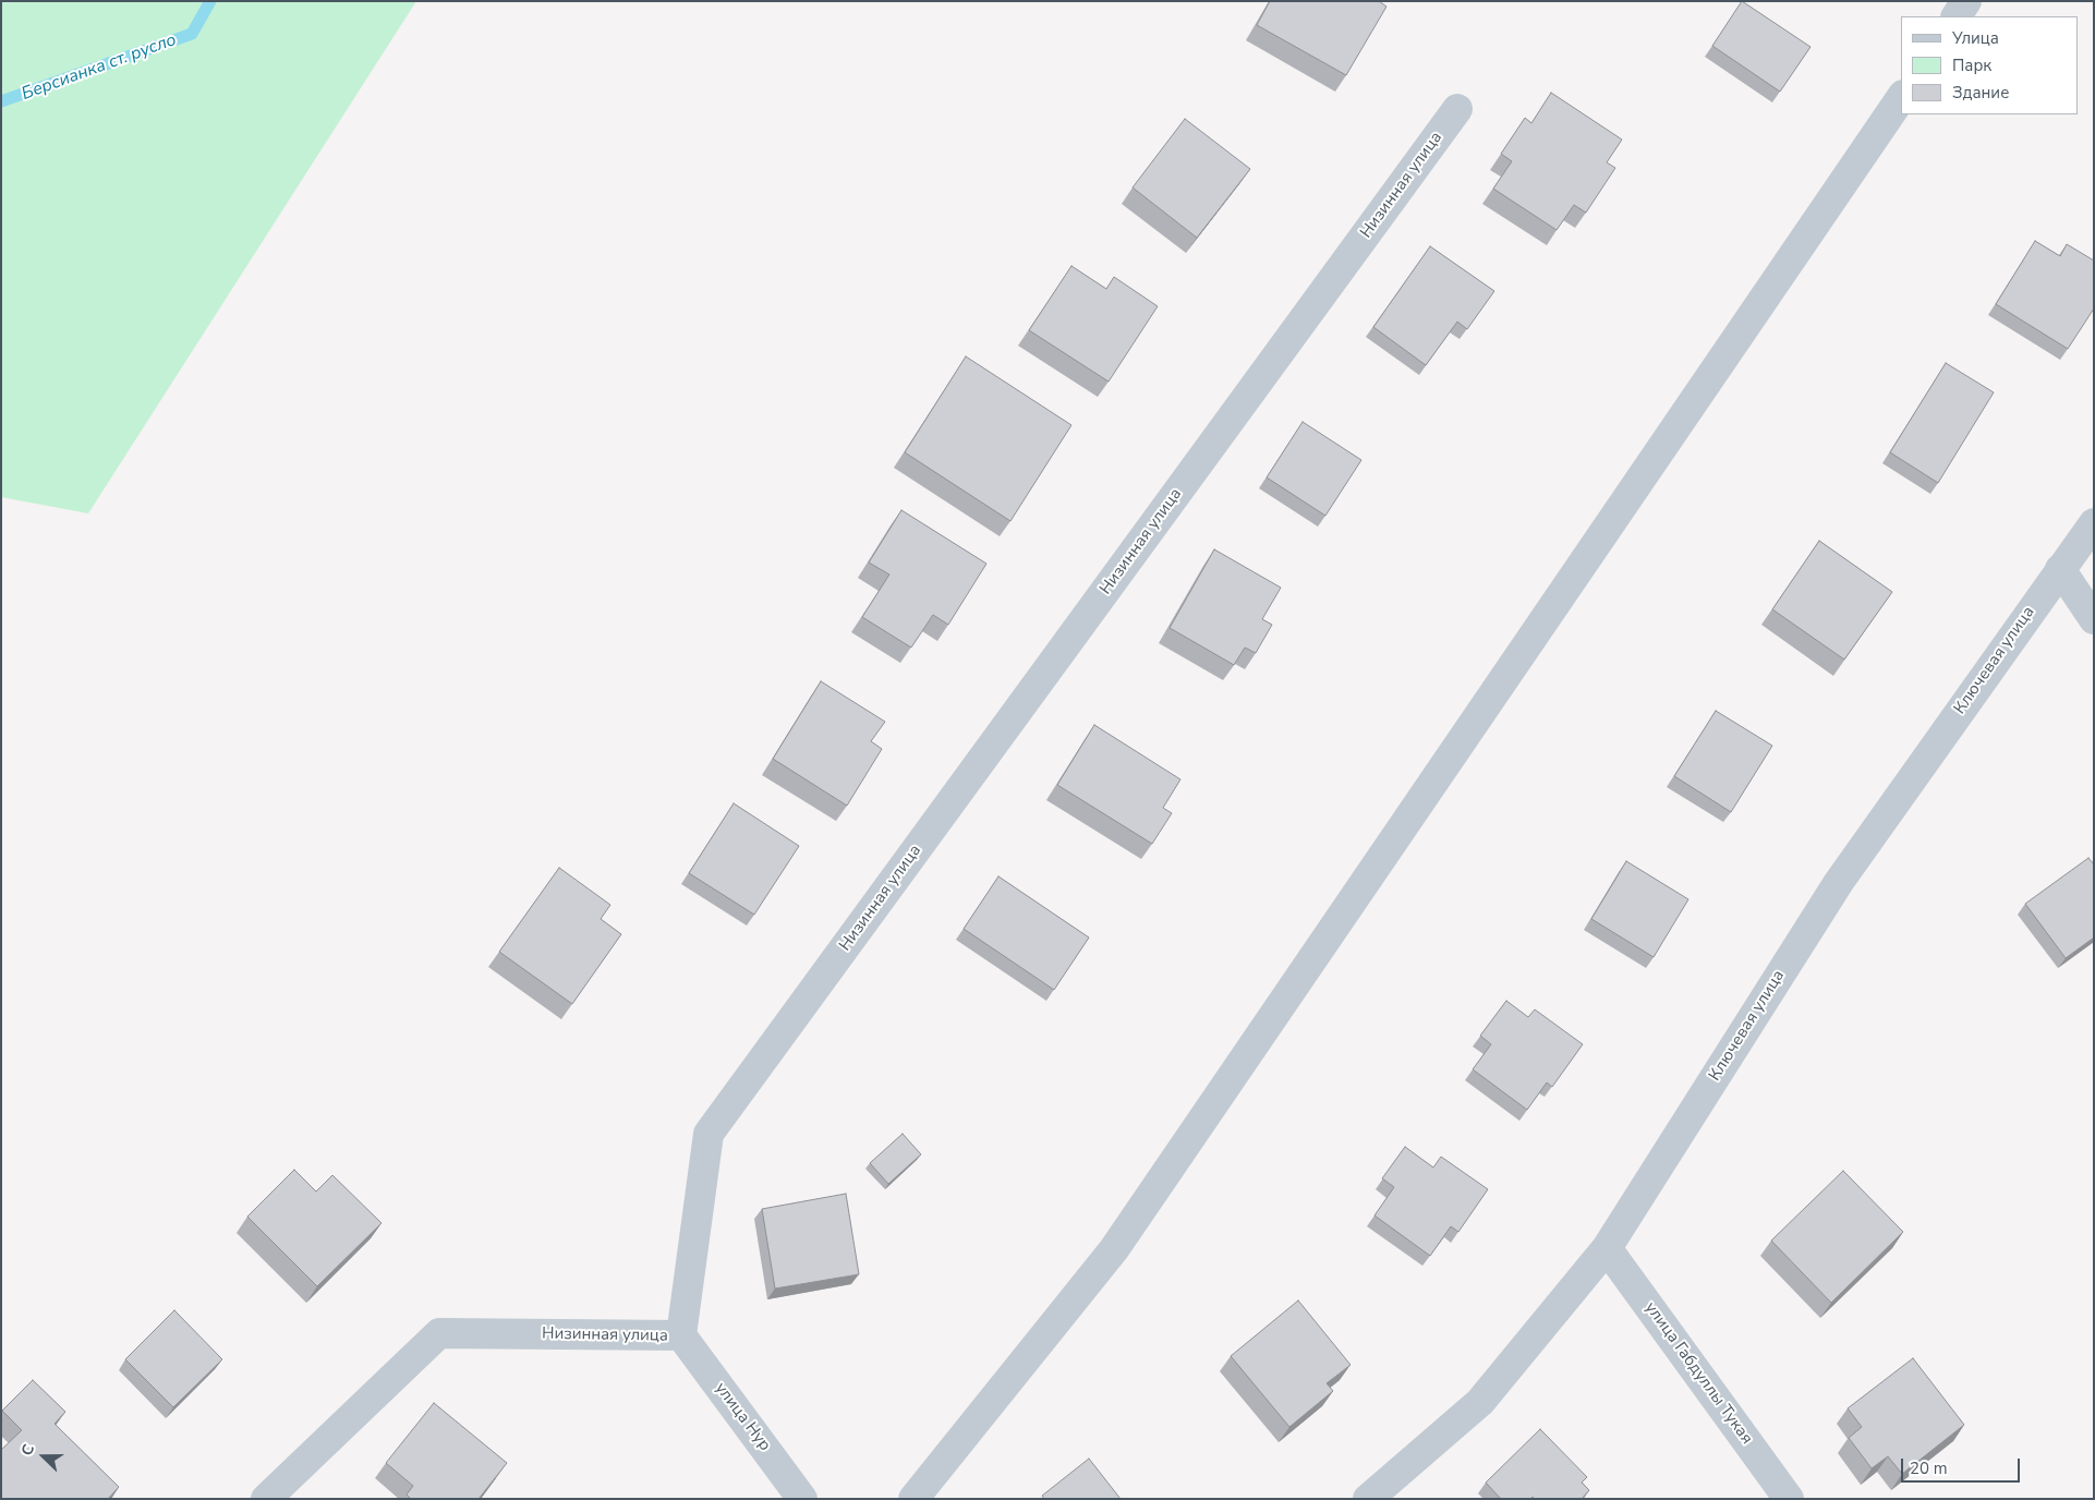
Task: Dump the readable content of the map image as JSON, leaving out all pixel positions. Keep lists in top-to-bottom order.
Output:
{
  "streets": {
    "street": [
      "Низинная улица",
      "Ключевая улица",
      "улица Габдуллы Тукая",
      "улица Нур"
    ]
  },
  "crossings": [
    ["Низинная улица", "улица Нур"],
    ["Ключевая улица", "улица Габдуллы Тукая"]
  ],
  "water": ["Берсианка ст. русло"],
  "legend": ["Улица", "Парк", "Здание"],
  "scale_bar": "20 m",
  "north": "left"
}
